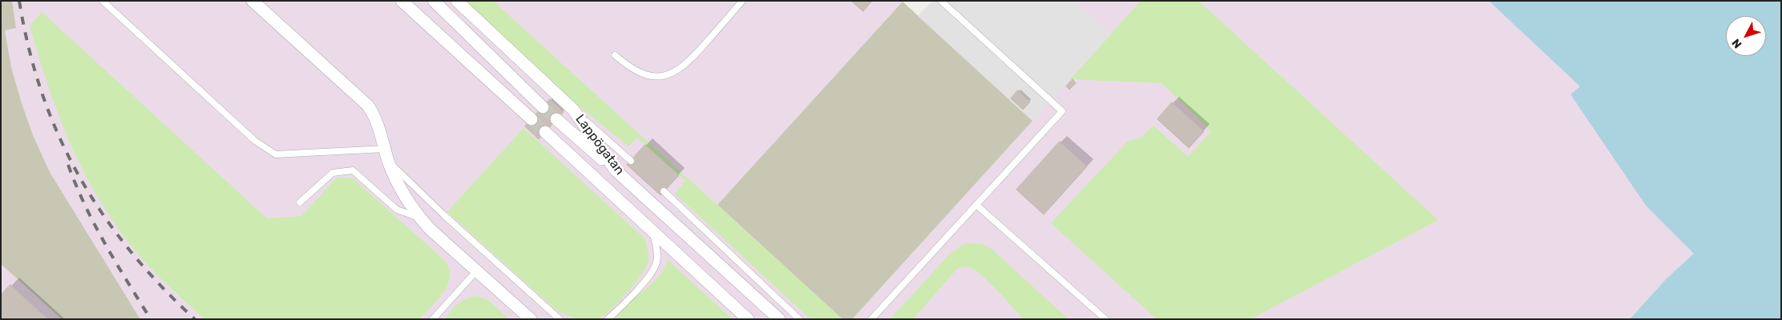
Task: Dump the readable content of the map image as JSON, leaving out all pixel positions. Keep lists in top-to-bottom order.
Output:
{
  "streets": {
    "street": ["Lappögatan"]
  },
  "north": "bottom left"
}
